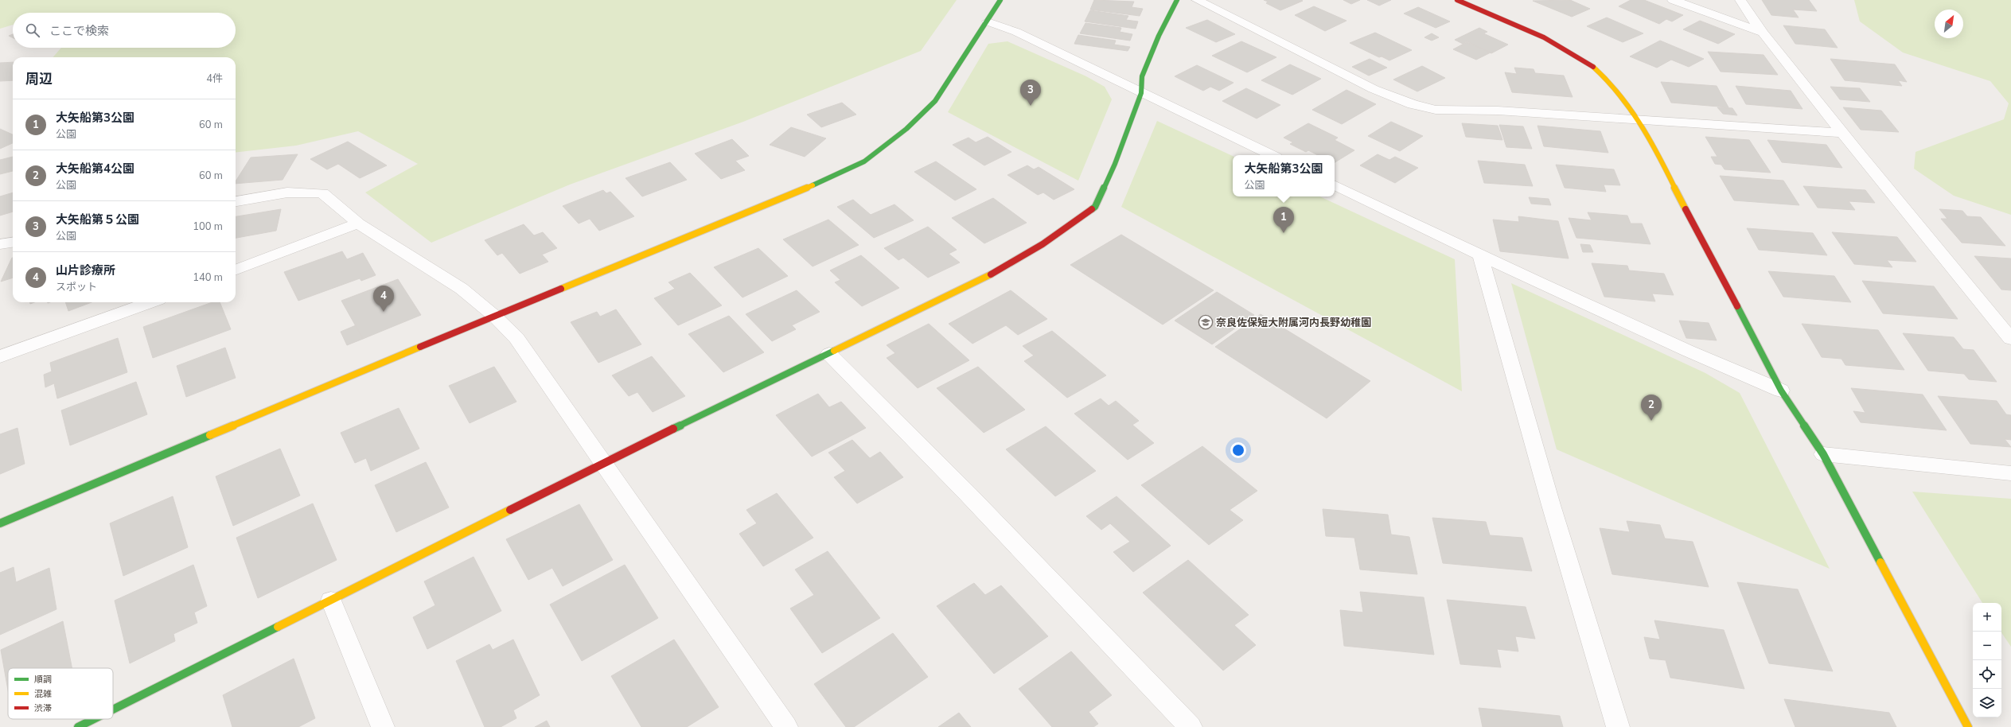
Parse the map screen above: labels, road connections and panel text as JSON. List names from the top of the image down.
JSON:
{
  "places": {
    "school or university": ["奈良佐保短大附属河内長野幼稚園"]
  },
  "legend": ["順調", "混雑", "渋滞"],
  "north": "top right",
  "page": {
    "search": "ここで検索",
    "heading": ["周辺", "4件"],
    "pins": [
      "3",
      "1",
      "4",
      "2"
    ],
    "list": [
      {
        "mark": "1",
        "name": "大矢船第3公園",
        "note": "公園",
        "value": "60 m"
      },
      {
        "mark": "2",
        "name": "大矢船第4公園",
        "note": "公園",
        "value": "60 m"
      },
      {
        "mark": "3",
        "name": "大矢船第５公園",
        "note": "公園",
        "value": "100 m"
      },
      {
        "mark": "4",
        "name": "山片診療所",
        "note": "スポット",
        "value": "140 m"
      }
    ],
    "popup": ["大矢船第3公園", "公園"],
    "map_buttons": ["+", "−"]
  }
}
